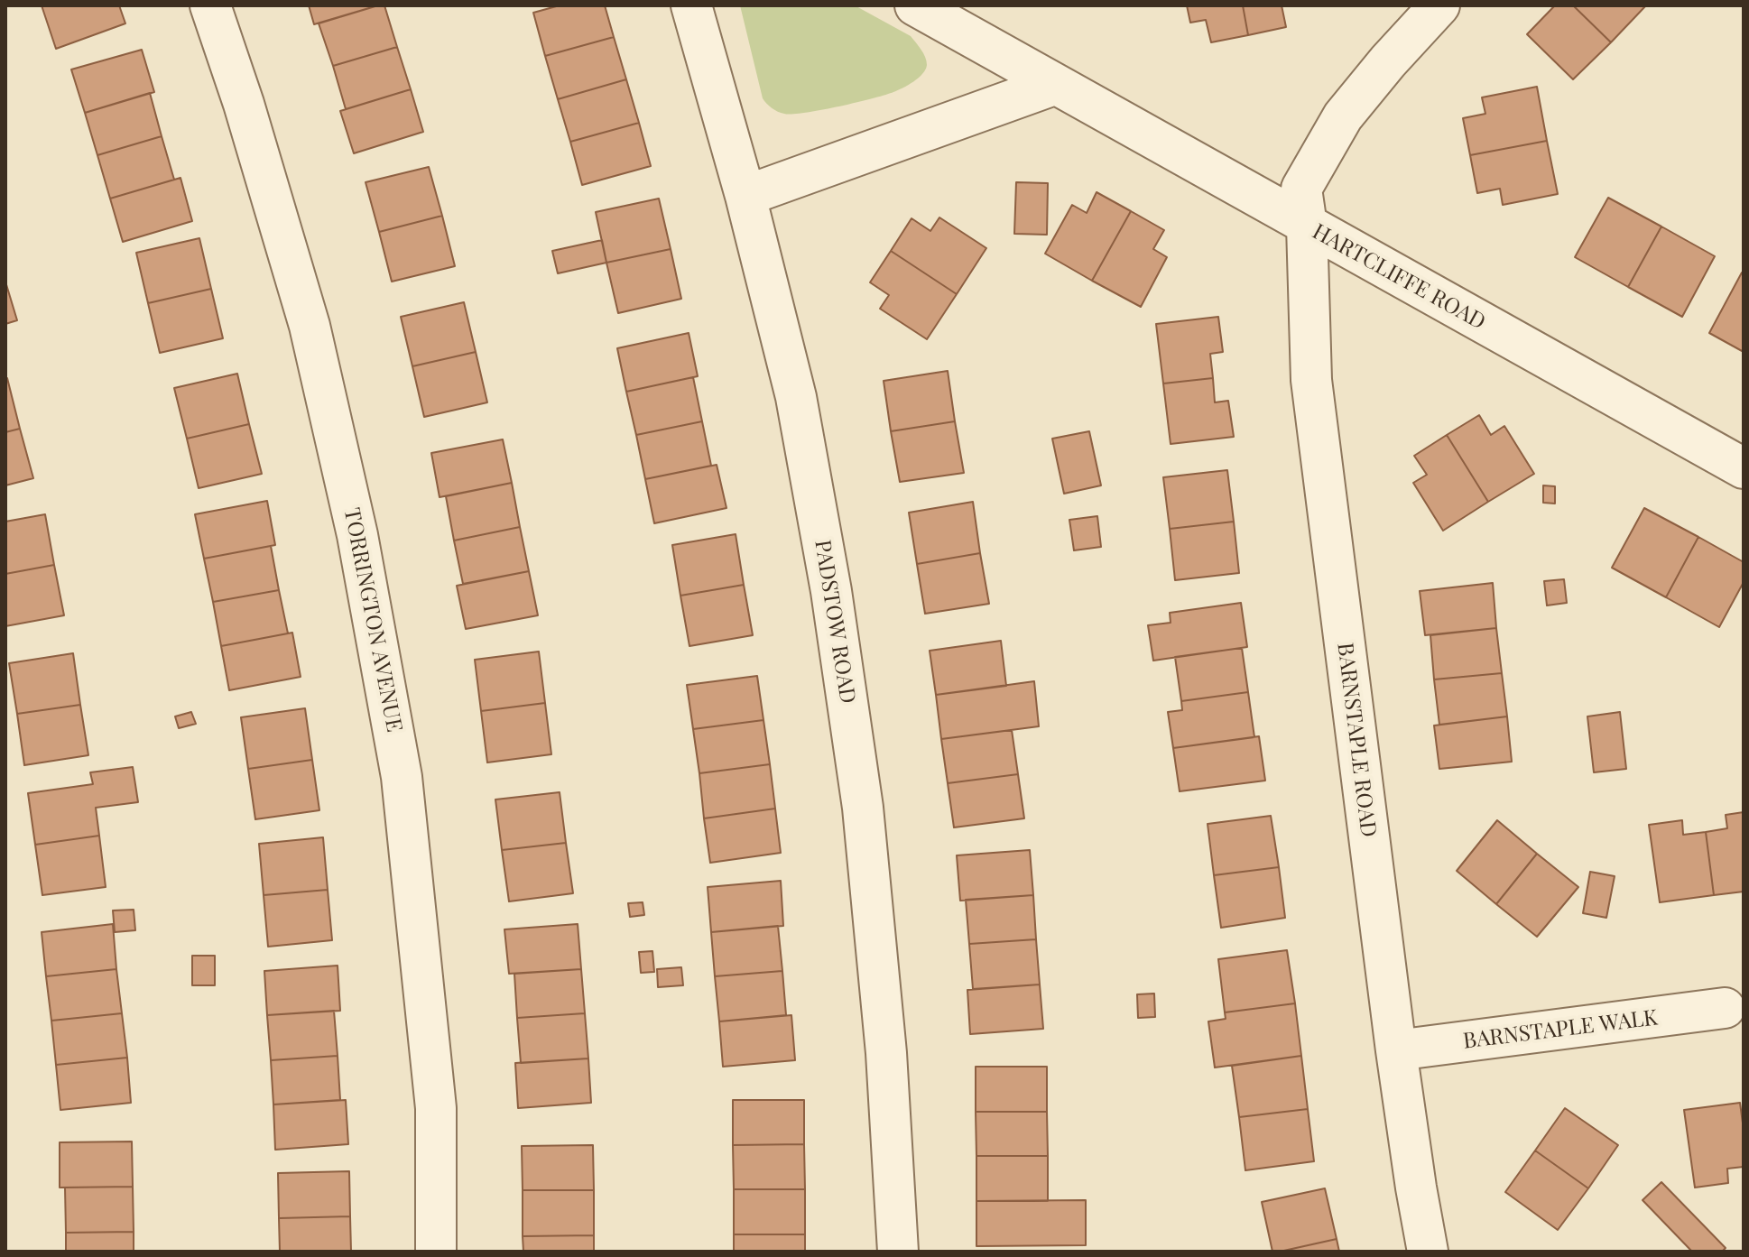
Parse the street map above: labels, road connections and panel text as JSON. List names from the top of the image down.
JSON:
{
  "streets": {
    "street": [
      "HARTCLIFFE ROAD",
      "TORRINGTON AVENUE",
      "PADSTOW ROAD",
      "BARNSTAPLE ROAD",
      "BARNSTAPLE WALK"
    ]
  },
  "crossings": [
    ["HARTCLIFFE ROAD", "BARNSTAPLE ROAD"],
    ["BARNSTAPLE ROAD", "BARNSTAPLE WALK"]
  ]
}
